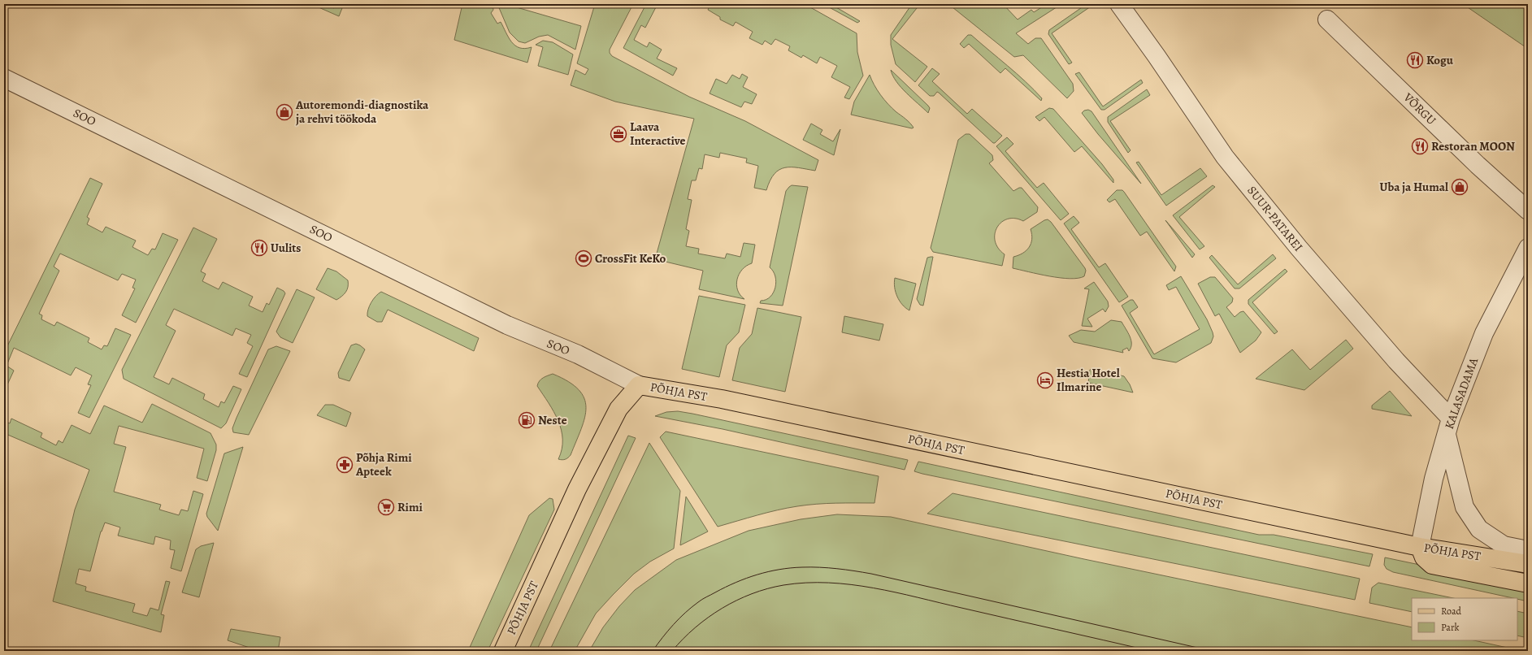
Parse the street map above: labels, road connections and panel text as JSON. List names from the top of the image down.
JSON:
{
  "streets": {
    "main road": ["PÕHJA PST"],
    "street": [
      "VÕRGU",
      "SOO",
      "SUUR-PATAREI",
      "KALASADAMA"
    ]
  },
  "crossings": [
    ["SOO", "PÕHJA PST"],
    ["SUUR-PATAREI", "KALASADAMA"],
    ["PÕHJA PST", "KALASADAMA"]
  ],
  "places": {
    "restaurant": ["Kogu", "Restoran MOON", "Uulits"],
    "shop": ["Autoremondi-diagnostika ja rehvi töökoda", "Uba ja Humal"],
    "office": ["Laava Interactive"],
    "sports": ["CrossFit KeKo"],
    "hotel": ["Hestia Hotel Ilmarine"],
    "fuel station": ["Neste"],
    "pharmacy": ["Põhja Rimi Apteek"],
    "supermarket": ["Rimi"]
  },
  "legend": ["Road", "Park"]
}
